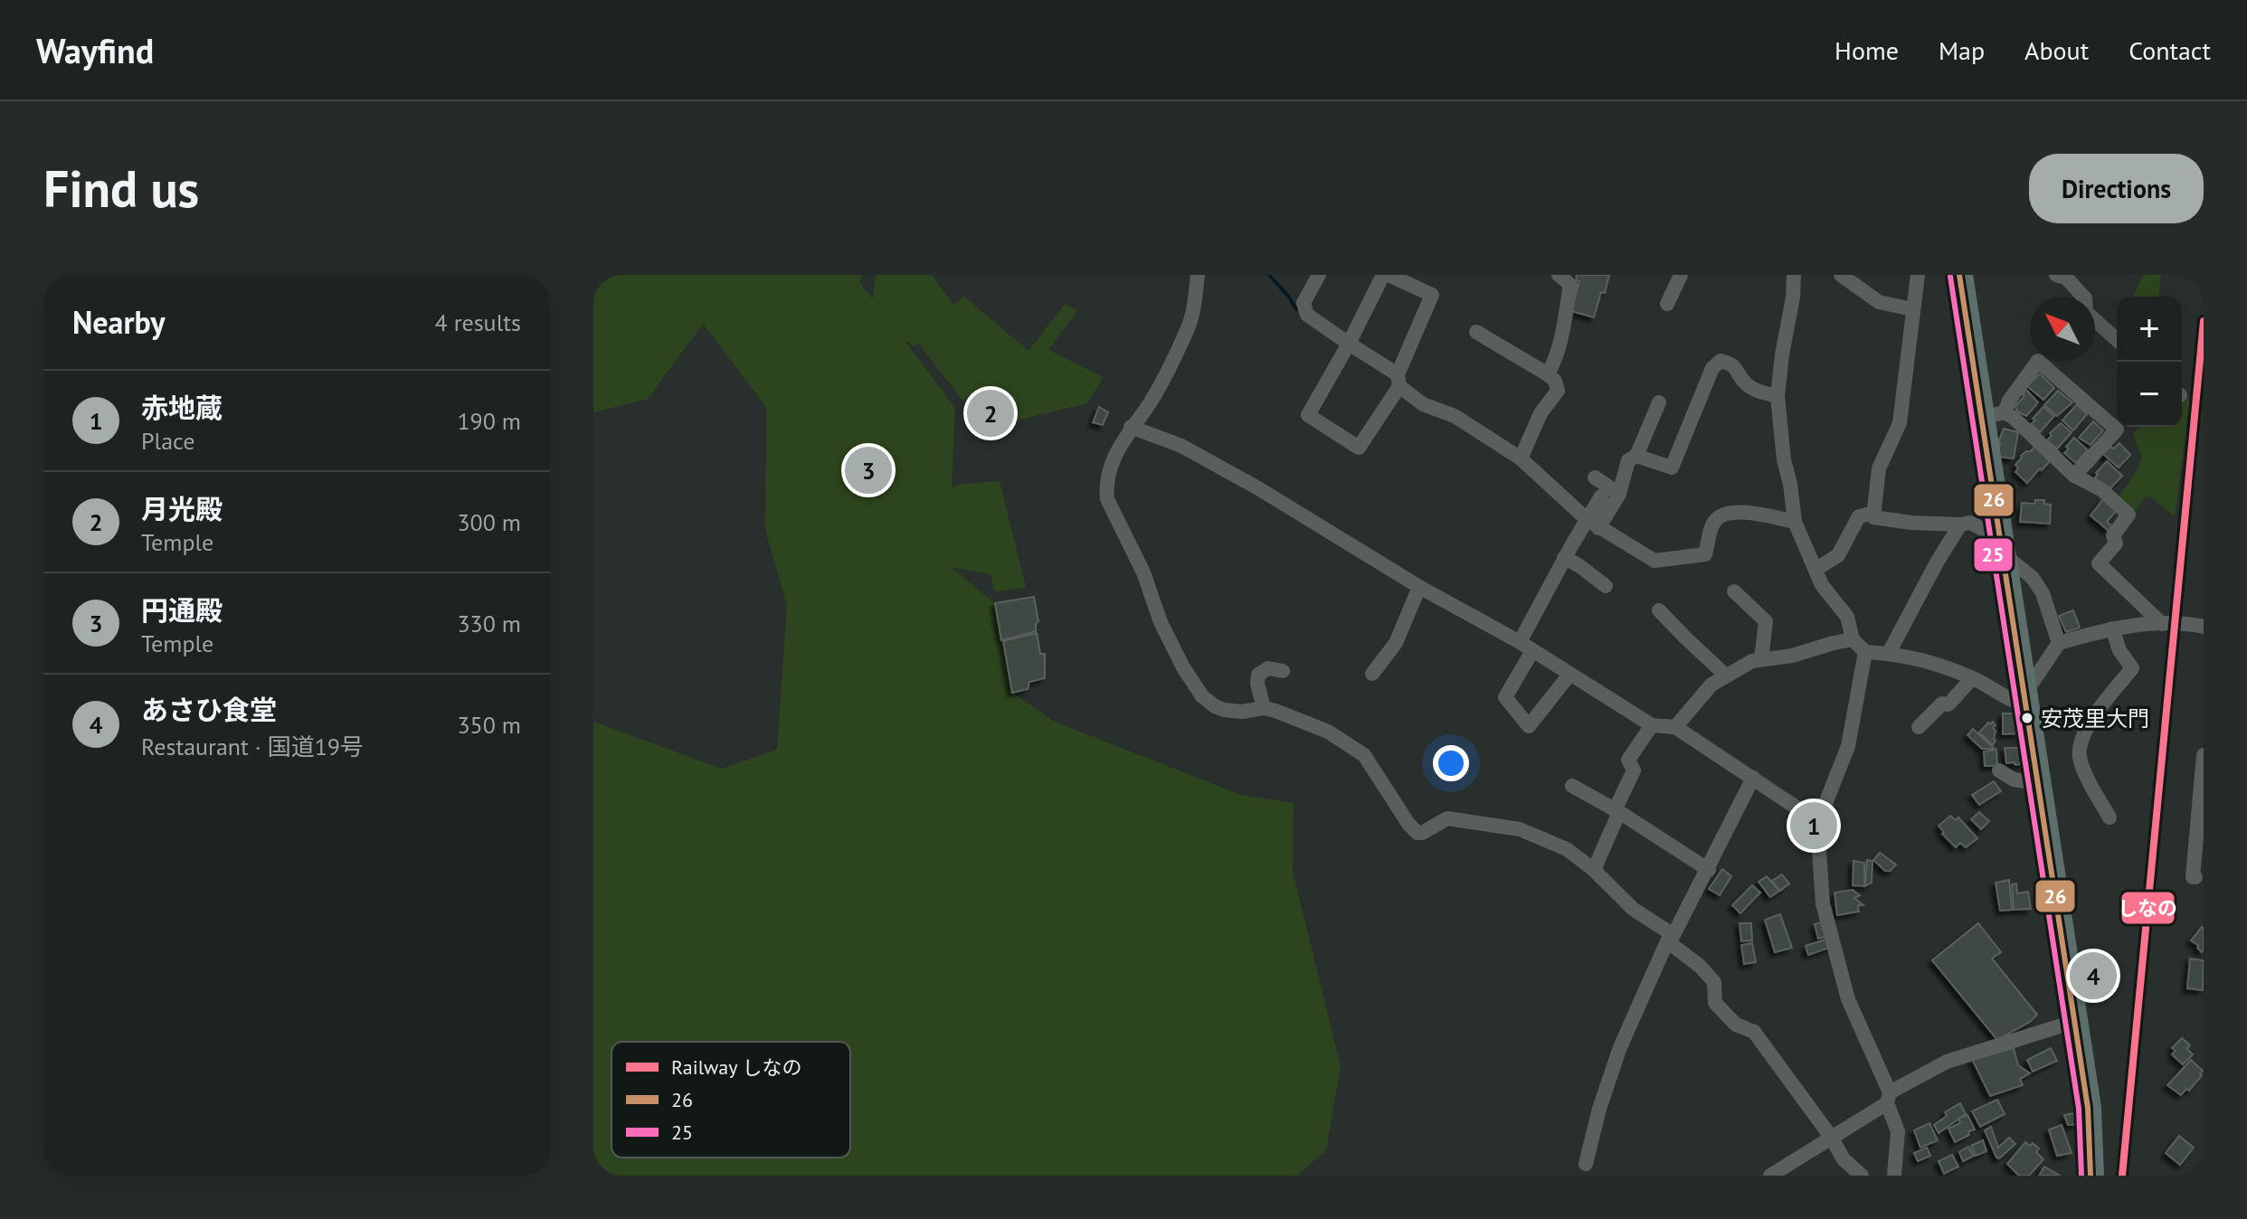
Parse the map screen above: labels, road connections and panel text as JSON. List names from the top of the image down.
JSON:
{
  "places": ["安茂里大門"],
  "lines": ["transit line 26", "transit line 25", "rail line しなの"],
  "legend": ["Railway しなの", "26", "25"],
  "north": "top left",
  "page": {
    "header": "Wayfind",
    "nav": [
      "Home",
      "Map",
      "About",
      "Contact"
    ],
    "buttons": "Directions",
    "title": "Find us",
    "heading": ["Nearby", "4 results"],
    "map_buttons": ["+", "−"],
    "list": [
      {
        "mark": "1",
        "name": "赤地蔵",
        "note": "Place",
        "value": "190 m"
      },
      {
        "mark": "2",
        "name": "月光殿",
        "note": "Temple",
        "value": "300 m"
      },
      {
        "mark": "3",
        "name": "円通殿",
        "note": "Temple",
        "value": "330 m"
      },
      {
        "mark": "4",
        "name": "あさひ食堂",
        "note": "Restaurant · 国道19号",
        "value": "350 m"
      }
    ],
    "pins": [
      "2",
      "3",
      "1",
      "4"
    ]
  }
}
